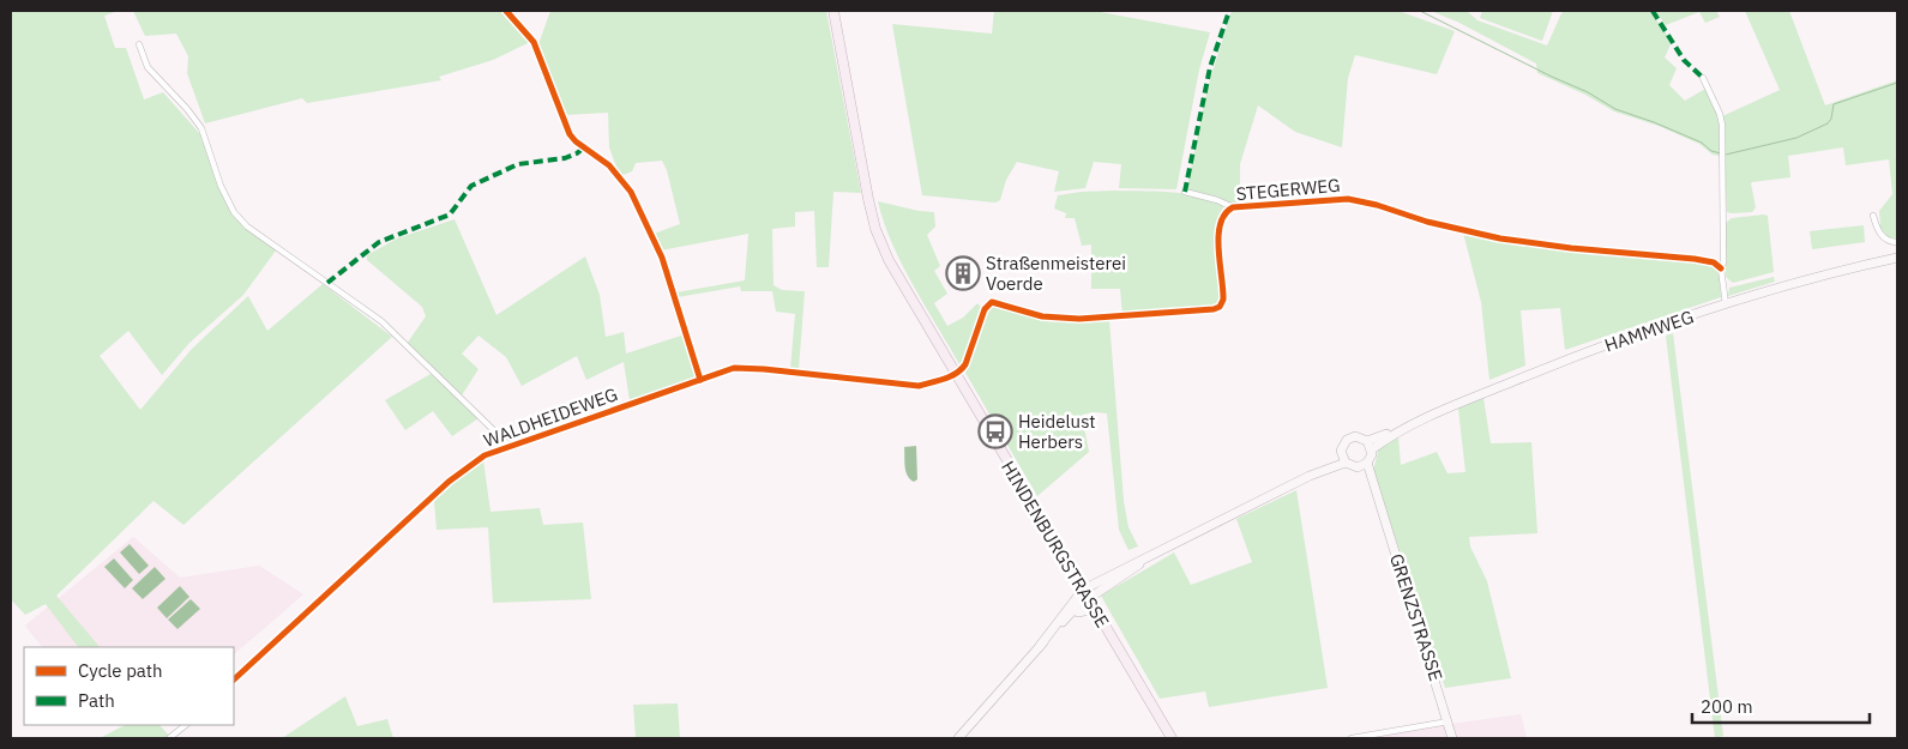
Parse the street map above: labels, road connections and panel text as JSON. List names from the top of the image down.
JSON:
{
  "streets": {
    "main road": ["HAMMWEG", "HINDENBURGSTRASSE", "GRENZSTRASSE"],
    "street": ["STEGERWEG", "WALDHEIDEWEG"]
  },
  "crossings": [
    ["STEGERWEG", "WALDHEIDEWEG"],
    ["STEGERWEG", "HINDENBURGSTRASSE"],
    ["HAMMWEG", "HINDENBURGSTRASSE"],
    ["HAMMWEG", "GRENZSTRASSE"],
    ["WALDHEIDEWEG", "HINDENBURGSTRASSE"]
  ],
  "places": {
    "building": ["Straßenmeisterei Voerde"],
    "bus stop": ["Heidelust Herbers"]
  },
  "legend": ["Cycle path", "Path"],
  "scale_bar": "200 m"
}
